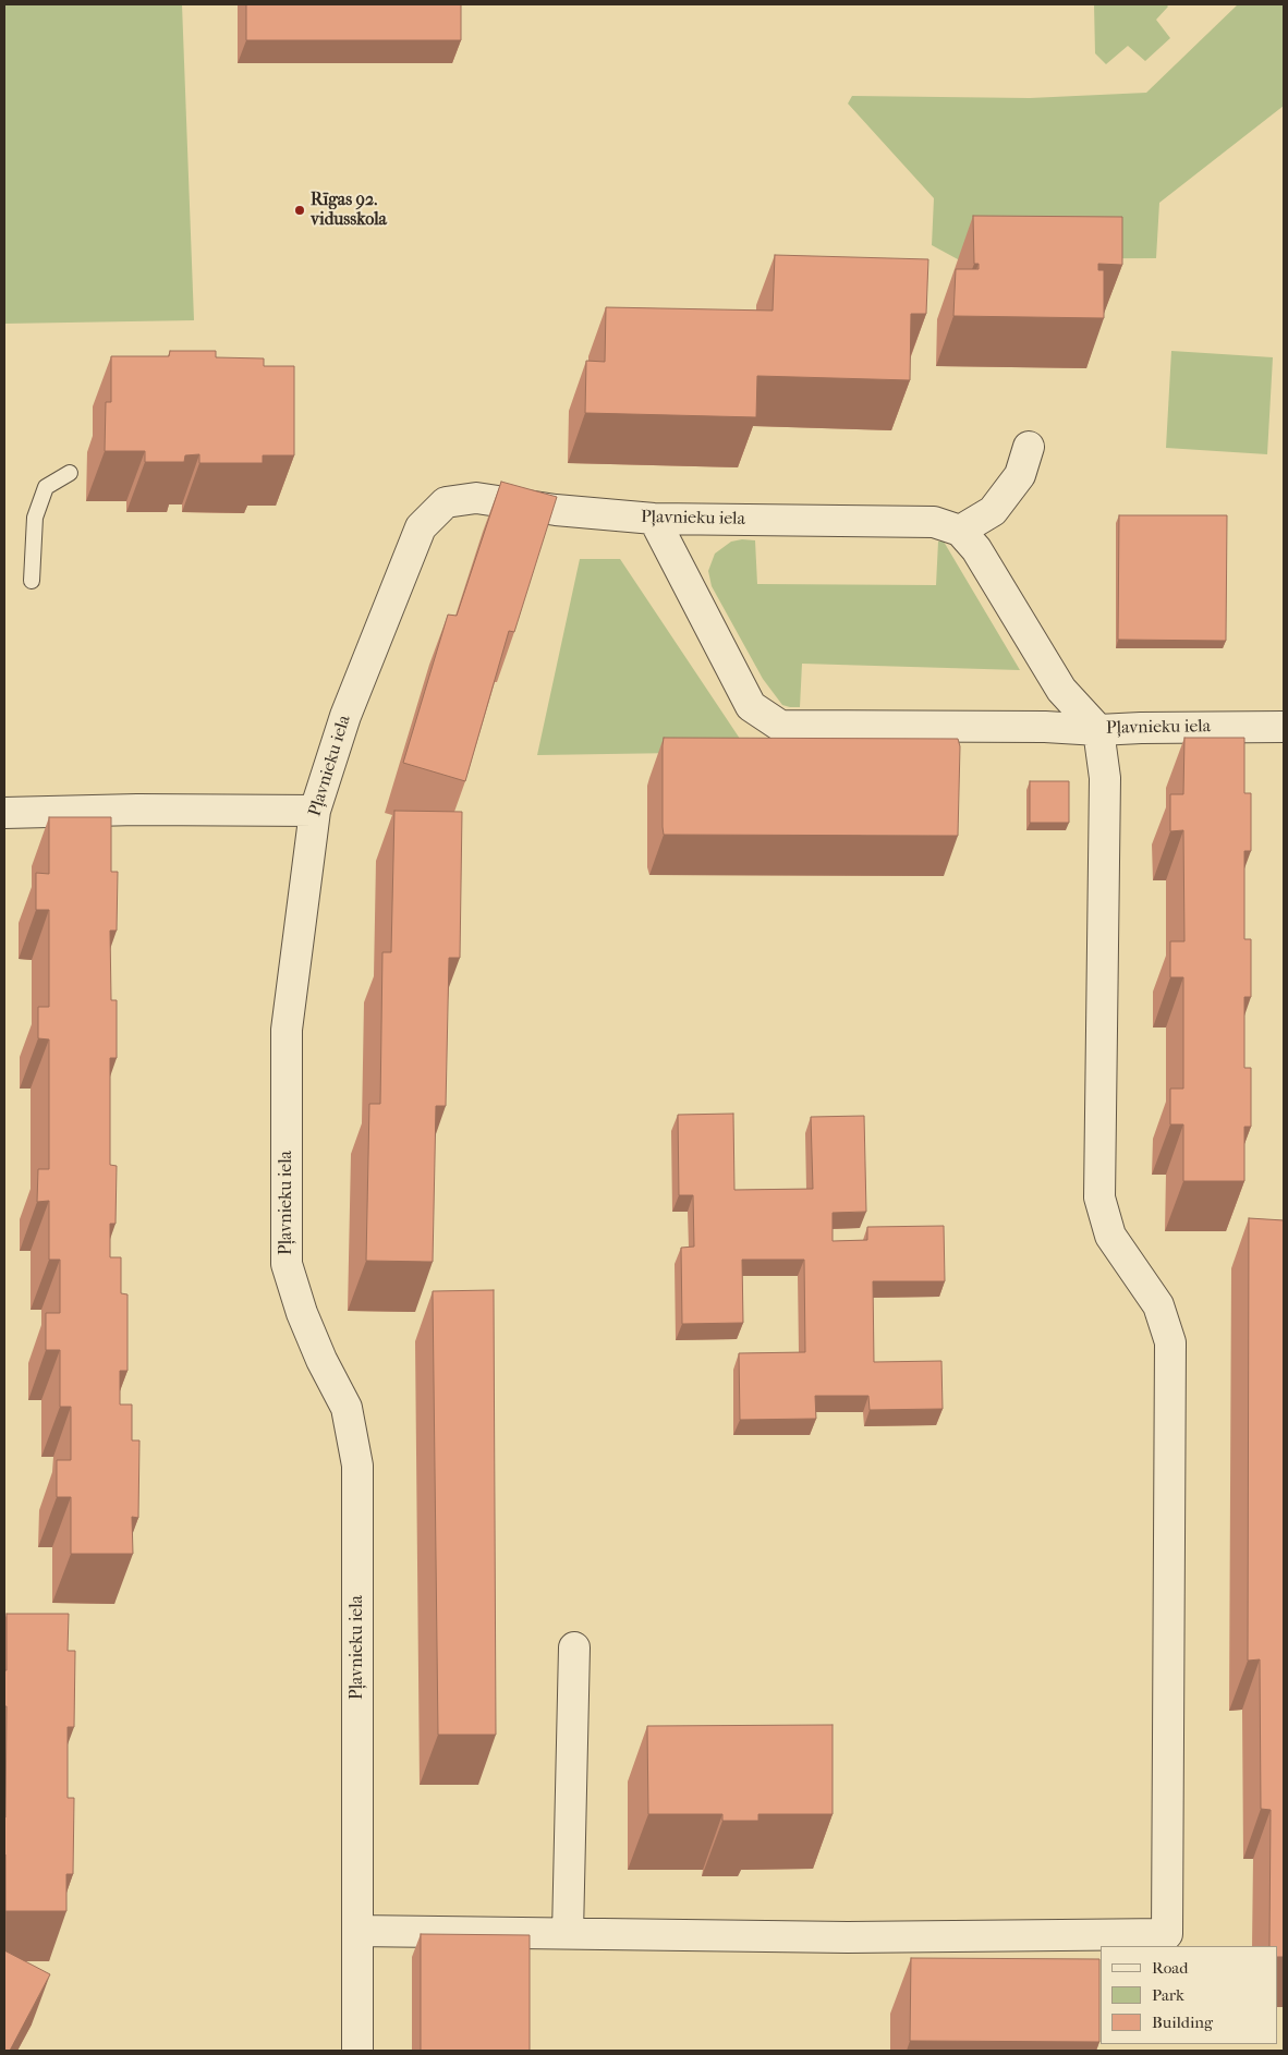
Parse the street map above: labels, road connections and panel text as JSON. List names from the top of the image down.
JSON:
{
  "streets": {
    "street": ["Pļavnieku iela"]
  },
  "places": ["Rīgas 92. vidusskola"],
  "legend": ["Road", "Park", "Building"]
}
